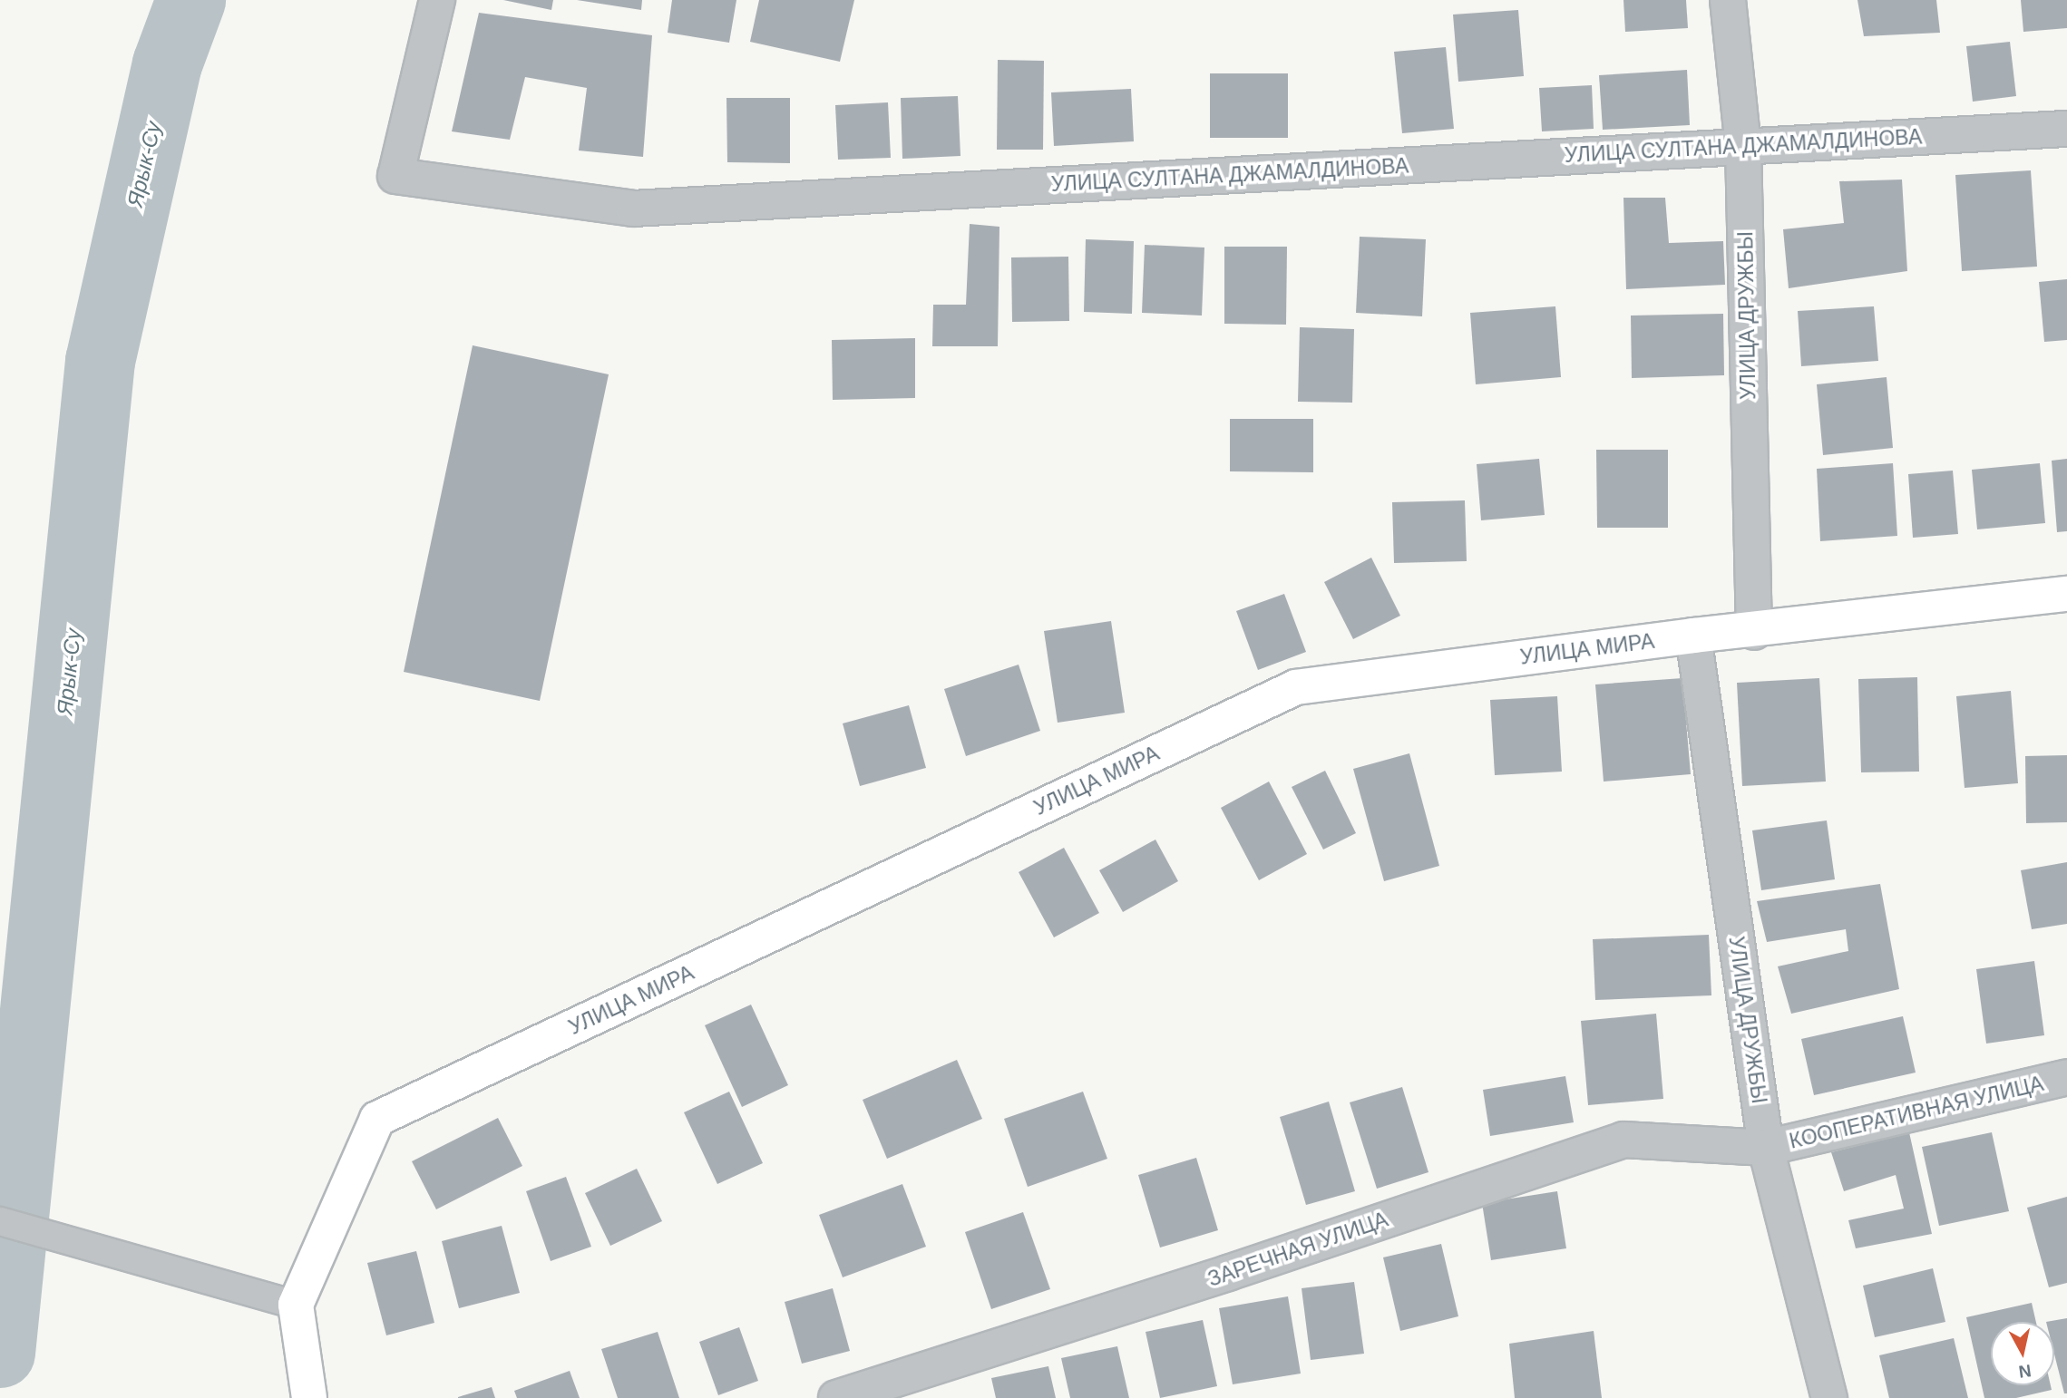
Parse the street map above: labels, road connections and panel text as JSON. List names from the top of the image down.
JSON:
{
  "streets": {
    "main road": ["УЛИЦА МИРА"],
    "street": [
      "УЛИЦА СУЛТАНА ДЖАМАЛДИНОВА",
      "УЛИЦА ДРУЖБЫ",
      "КООПЕРАТИВНАЯ УЛИЦА",
      "ЗАРЕЧНАЯ УЛИЦА"
    ]
  },
  "crossings": [
    ["УЛИЦА СУЛТАНА ДЖАМАЛДИНОВА", "УЛИЦА ДРУЖБЫ"],
    ["УЛИЦА ДРУЖБЫ", "УЛИЦА МИРА"],
    ["УЛИЦА ДРУЖБЫ", "КООПЕРАТИВНАЯ УЛИЦА"],
    ["УЛИЦА ДРУЖБЫ", "ЗАРЕЧНАЯ УЛИЦА"],
    ["КООПЕРАТИВНАЯ УЛИЦА", "ЗАРЕЧНАЯ УЛИЦА"]
  ],
  "water": ["Ярык-Су"],
  "north": "bottom"
}
